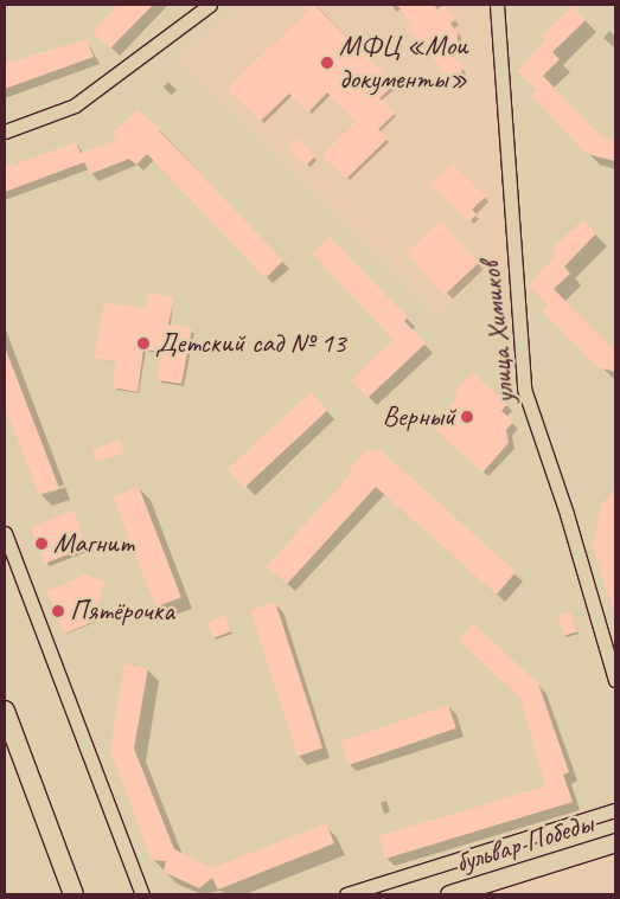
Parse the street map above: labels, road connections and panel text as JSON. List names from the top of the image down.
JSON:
{
  "streets": {
    "street": ["улица Химиков", "бульвар Победы"]
  },
  "places": [
    "МФЦ «Мои документы»",
    "Детский сад № 13",
    "Верный",
    "Магнит",
    "Пятёрочка"
  ]
}
